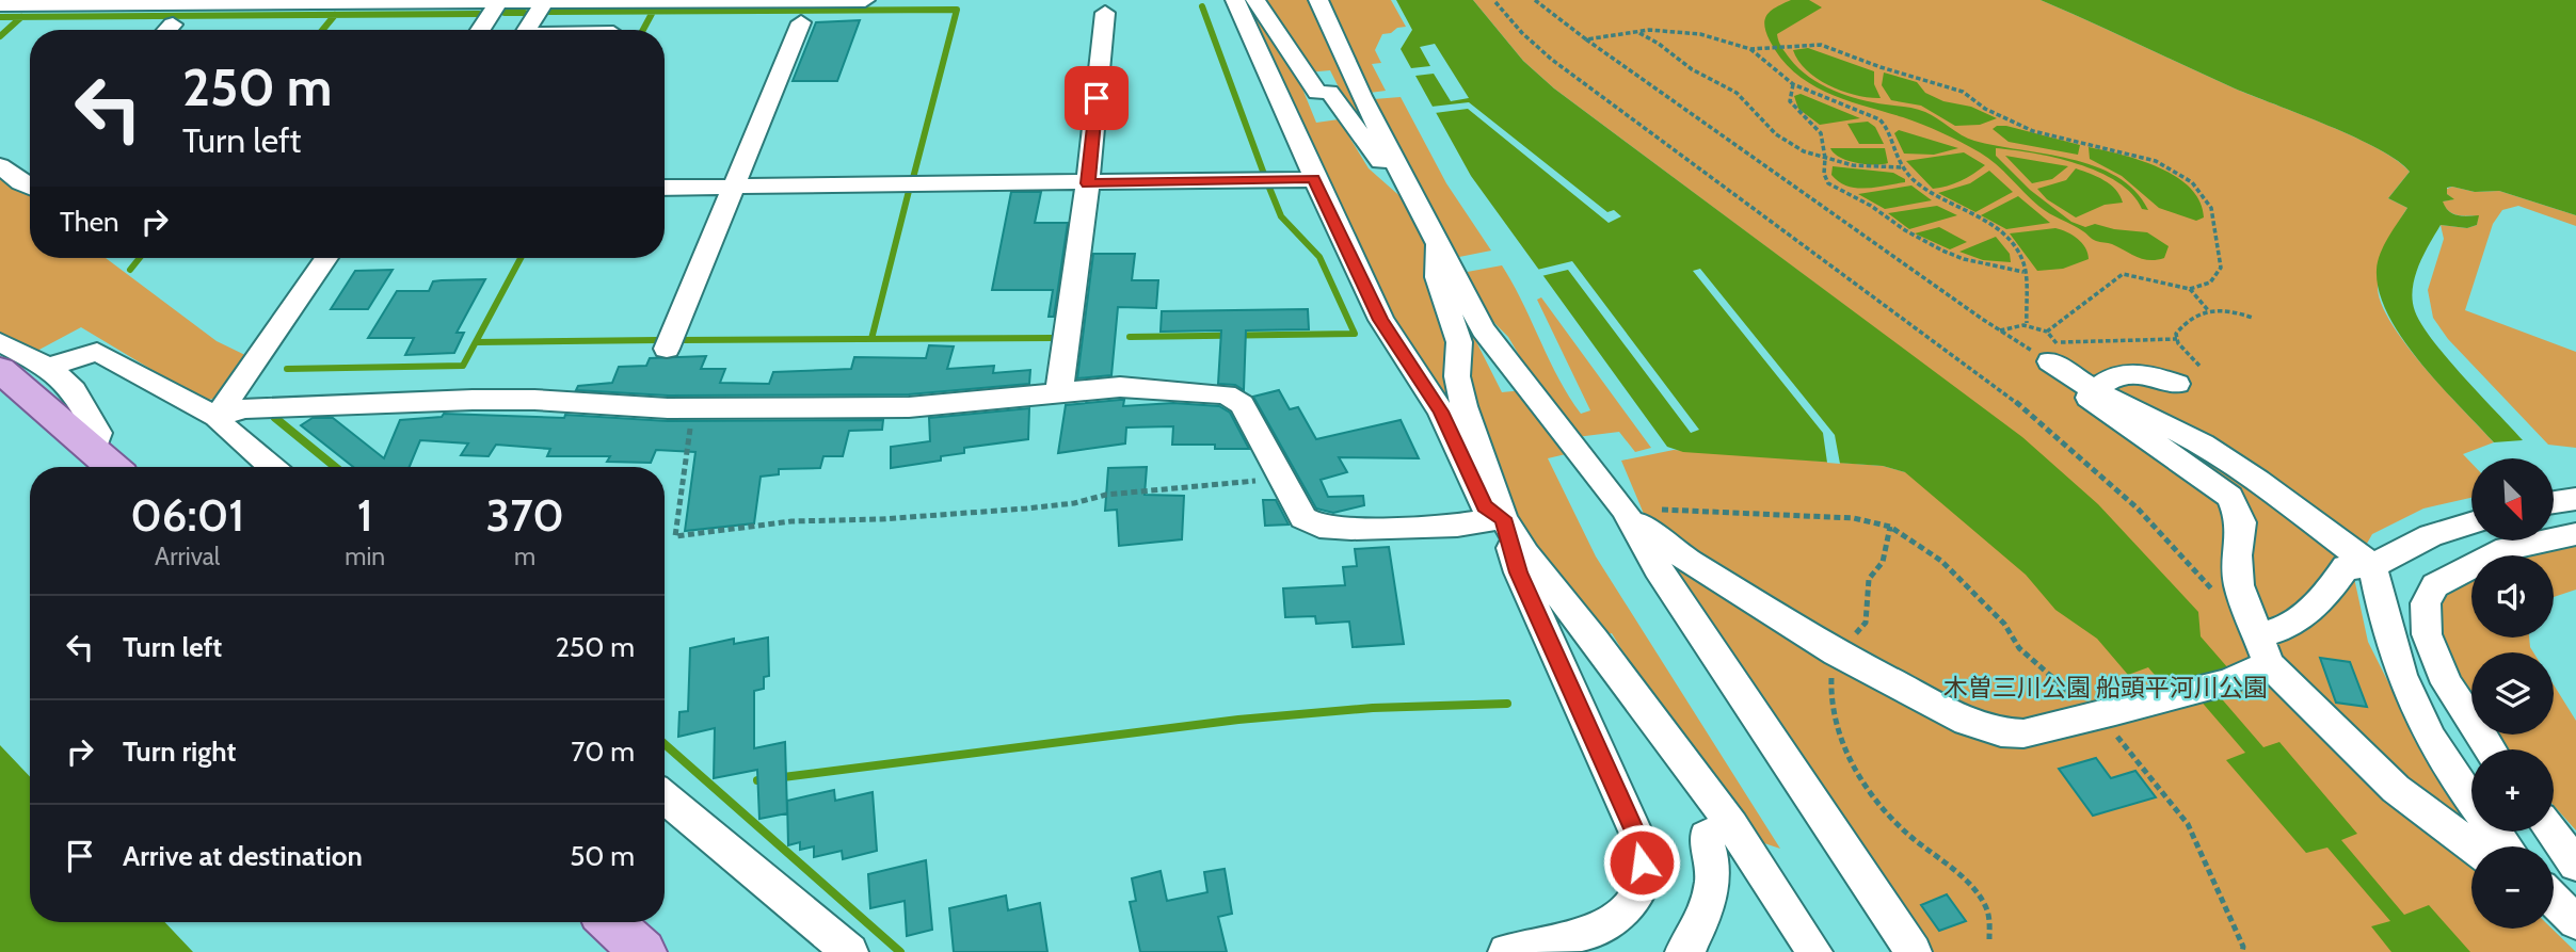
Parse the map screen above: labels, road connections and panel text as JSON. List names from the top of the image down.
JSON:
{
  "parks": ["木曽三川公園 船頭平河川公園"],
  "north": "bottom right",
  "page": {
    "turn": ["250 m", "Turn left"],
    "then": "Then",
    "map_buttons": ["+", "−"],
    "eta": [
      "06:01",
      "Arrival",
      "1",
      "min",
      "370",
      "m"
    ],
    "list": [
      {
        "name": "Turn left",
        "value": "250 m"
      },
      {
        "name": "Turn right",
        "value": "70 m"
      },
      {
        "name": "Arrive at destination",
        "value": "50 m"
      }
    ]
  }
}
